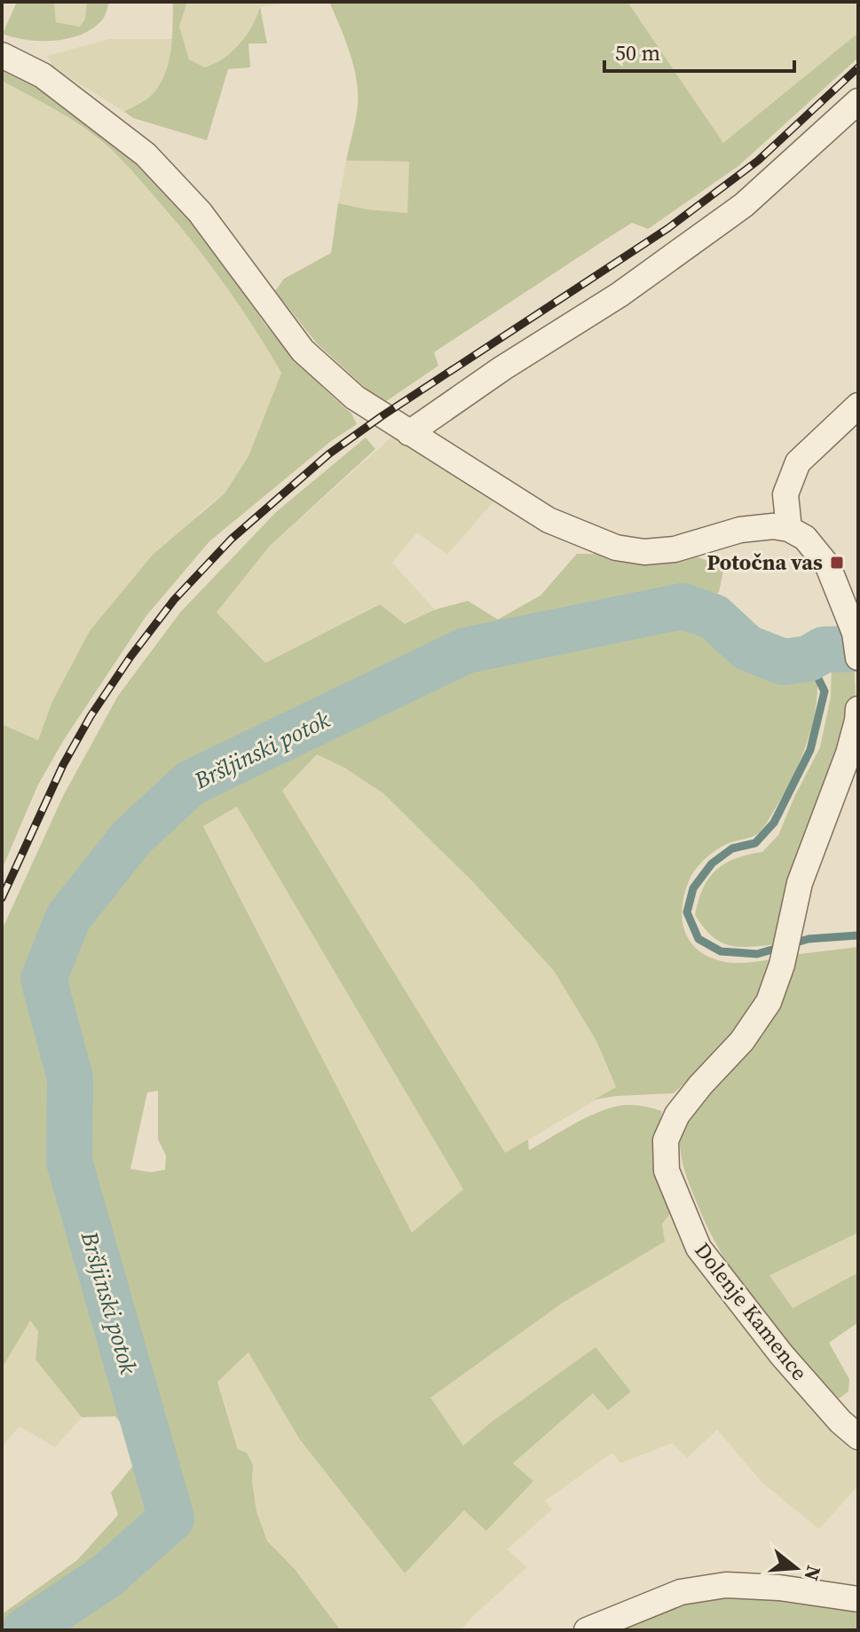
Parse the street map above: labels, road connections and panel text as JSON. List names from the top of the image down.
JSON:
{
  "streets": {
    "street": ["Dolenje Kamence"]
  },
  "water": ["Bršljinski potok"],
  "places": {
    "transit": ["Potočna vas"]
  },
  "scale_bar": "50 m",
  "north": "right"
}
